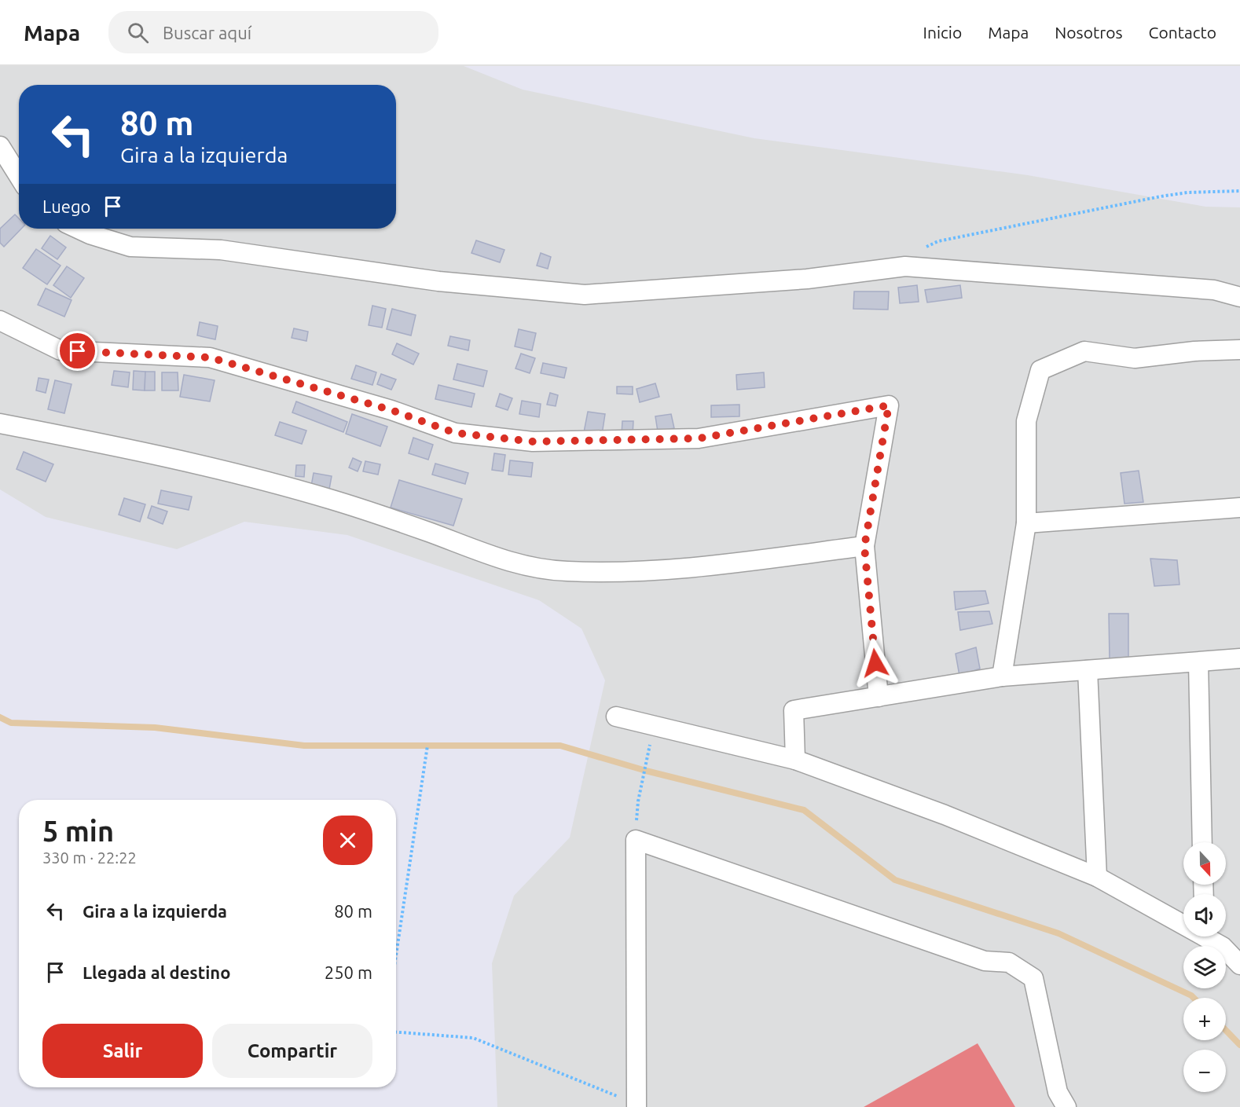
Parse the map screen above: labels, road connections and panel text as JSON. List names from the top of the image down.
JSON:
{
  "north": "bottom",
  "page": {
    "header": "Mapa",
    "search": "Buscar aquí",
    "nav": [
      "Inicio",
      "Mapa",
      "Nosotros",
      "Contacto"
    ],
    "turn": ["80 m", "Gira a la izquierda"],
    "then": "Luego",
    "heading": ["5 min", "330 m · 22:22"],
    "map_buttons": ["+", "−"],
    "list": [
      {
        "name": "Gira a la izquierda",
        "value": "80 m"
      },
      {
        "name": "Llegada al destino",
        "value": "250 m"
      }
    ],
    "buttons": ["Salir", "Compartir"]
  }
}
